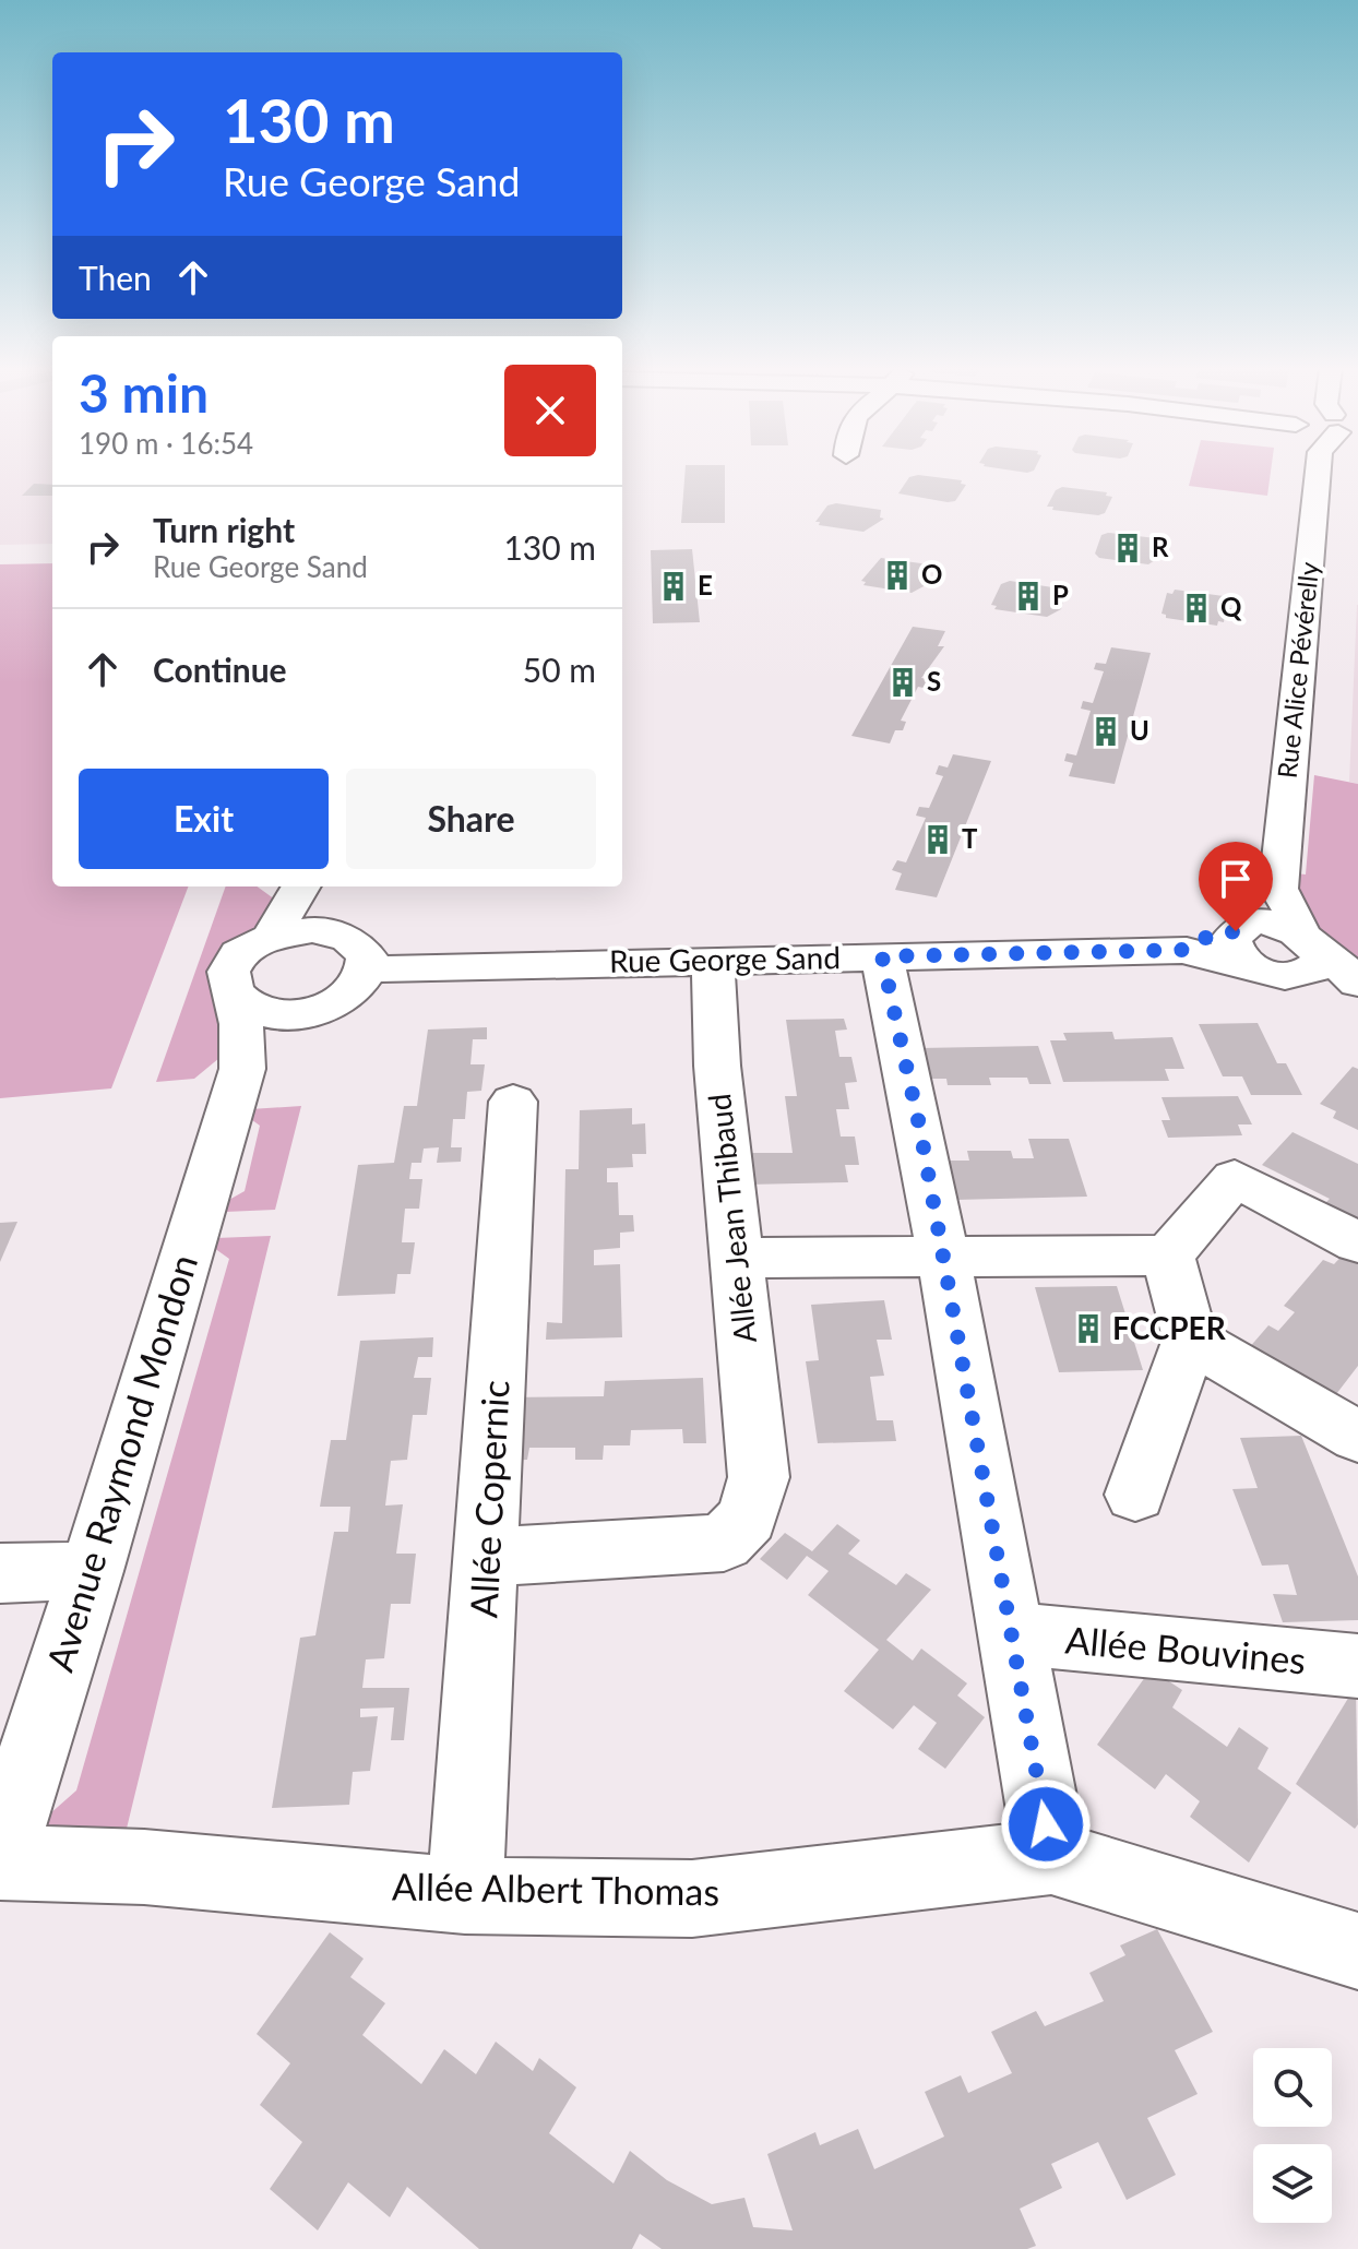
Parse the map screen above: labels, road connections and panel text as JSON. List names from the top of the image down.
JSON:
{
  "streets": {
    "street": [
      "Rue Alice Pévérelly",
      "Rue George Sand",
      "Allée Jean Thibaud",
      "Avenue Raymond Mondon",
      "Allée Copernic",
      "Allée Bouvines",
      "Allée Albert Thomas"
    ]
  },
  "crossings": [
    ["Rue George Sand", "Allée Jean Thibaud"],
    ["Rue George Sand", "Avenue Raymond Mondon"],
    ["Allée Jean Thibaud", "Allée Copernic"],
    ["Allée Copernic", "Allée Albert Thomas"]
  ],
  "places": {
    "building": [
      "R",
      "O",
      "E",
      "P",
      "Q",
      "S",
      "U",
      "T",
      "FCCPER"
    ]
  },
  "page": {
    "turn": ["130 m", "Rue George Sand"],
    "then": "Then",
    "heading": ["3 min", "190 m · 16:54"],
    "list": [
      {
        "name": "Turn right",
        "note": "Rue George Sand",
        "value": "130 m"
      },
      {
        "name": "Continue",
        "value": "50 m"
      }
    ],
    "buttons": ["Exit", "Share"]
  }
}
